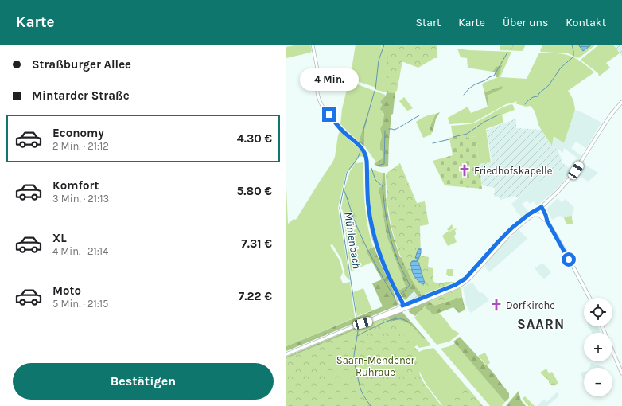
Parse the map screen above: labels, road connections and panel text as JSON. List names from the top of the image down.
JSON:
{
  "districts": ["SAARN"],
  "water": ["Mühlenbach"],
  "parks": ["Saarn-Mendener Ruhraue"],
  "places": {
    "church": ["Friedhofskapelle", "Dorfkirche"]
  },
  "page": {
    "header": "Karte",
    "nav": [
      "Start",
      "Karte",
      "Über uns",
      "Kontakt"
    ],
    "banner": ["Straßburger Allee", "Mintarder Straße"],
    "bubble": "4 Min.",
    "list": [
      {
        "name": "Economy",
        "note": "2 Min. · 21:12",
        "value": "4.30 €"
      },
      {
        "name": "Komfort",
        "note": "3 Min. · 21:13",
        "value": "5.80 €"
      },
      {
        "name": "XL",
        "note": "4 Min. · 21:14",
        "value": "7.31 €"
      },
      {
        "name": "Moto",
        "note": "5 Min. · 21:15",
        "value": "7.22 €"
      }
    ],
    "map_buttons": ["+", "−"],
    "buttons": "Bestätigen"
  }
}
